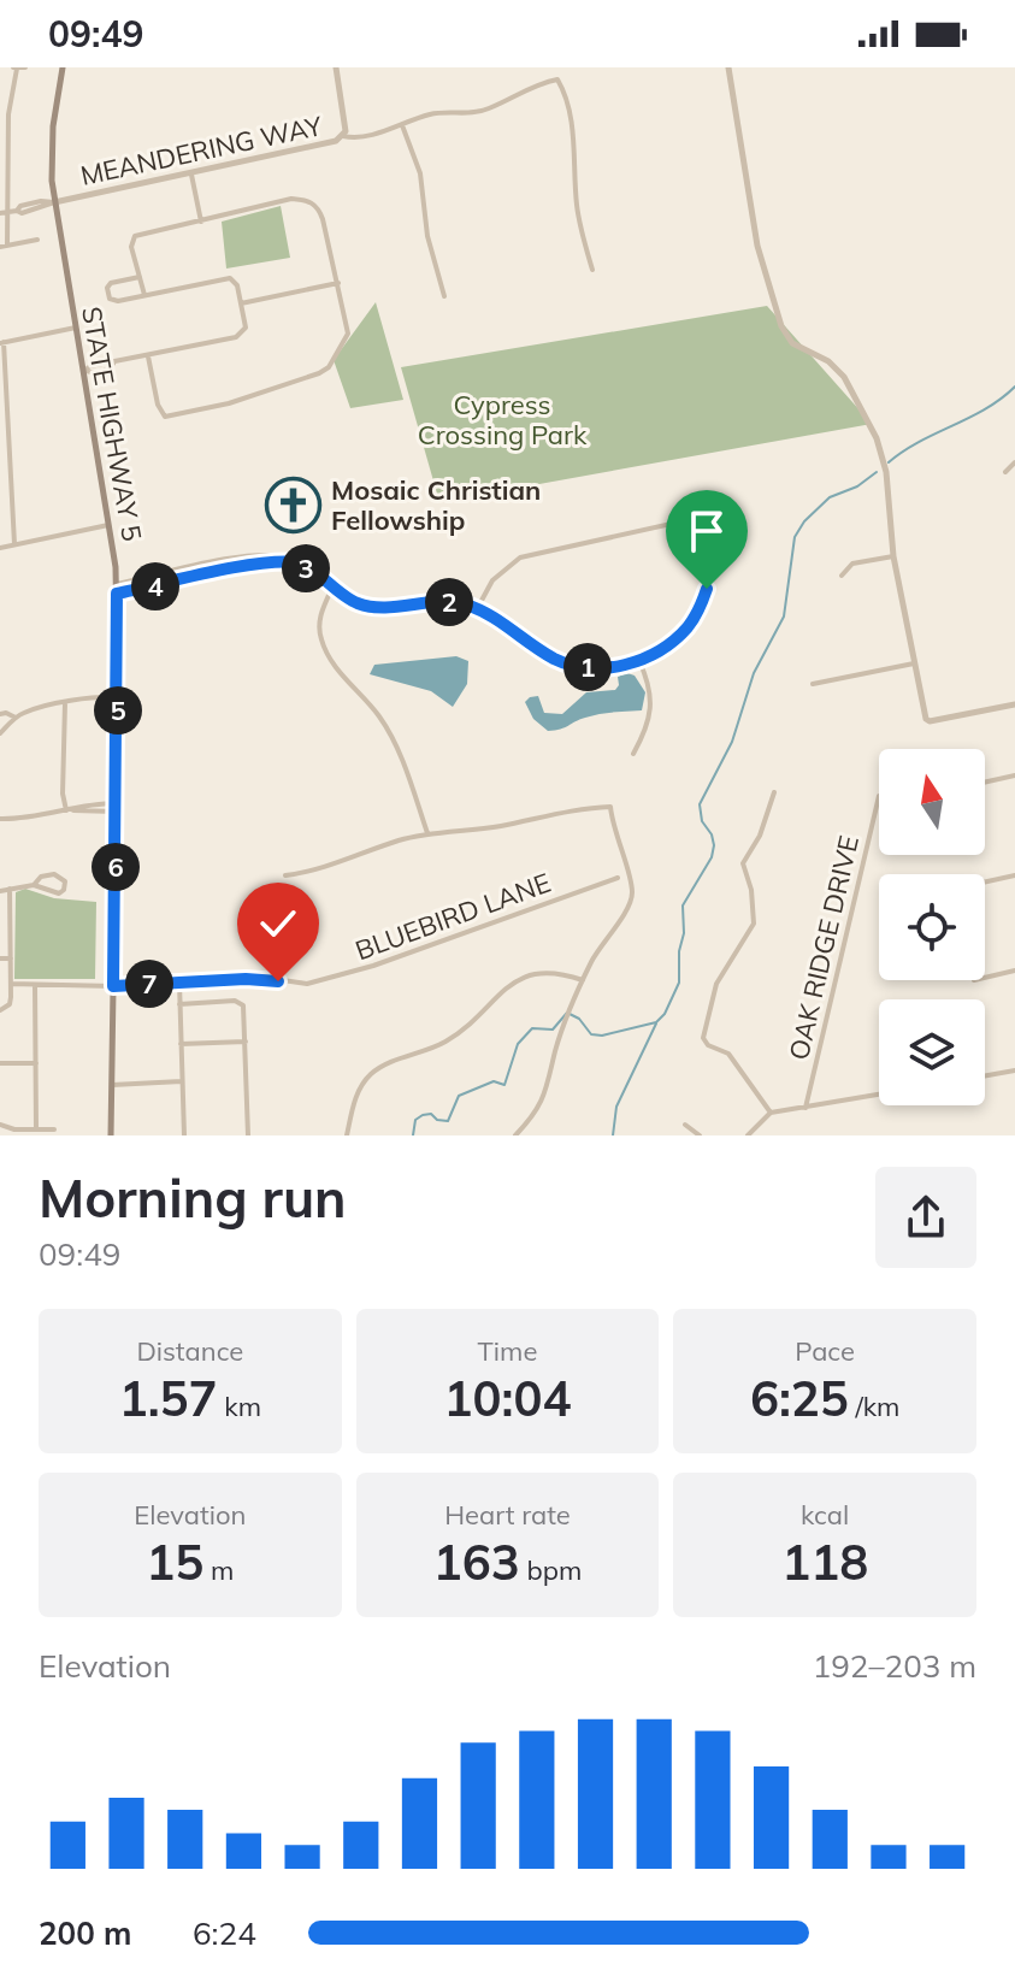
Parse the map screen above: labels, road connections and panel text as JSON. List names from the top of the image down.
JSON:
{
  "streets": {
    "main road": ["STATE HIGHWAY 5"],
    "street": ["MEANDERING WAY", "BLUEBIRD LANE", "OAK RIDGE DRIVE"]
  },
  "crossings": [
    ["MEANDERING WAY", "STATE HIGHWAY 5"],
    ["STATE HIGHWAY 5", "BLUEBIRD LANE"]
  ],
  "parks": ["Cypress Crossing Park"],
  "places": {
    "church": ["Mosaic Christian Fellowship"]
  },
  "north": "top",
  "page": {
    "status": "09:49",
    "pins": [
      "3",
      "4",
      "2",
      "1",
      "5",
      "6",
      "7"
    ],
    "heading": ["Morning run", "09:49"],
    "stats": [
      ["Distance", "1.57 km"],
      ["Time", "10:04"],
      ["Pace", "6:25 /km"],
      ["Elevation", "15 m"],
      ["Heart rate", "163 bpm"],
      ["kcal", "118"]
    ],
    "chart": ["Elevation", "192–203 m"],
    "list": [
      {
        "name": "200 m",
        "note": "6:24"
      }
    ]
  }
}
